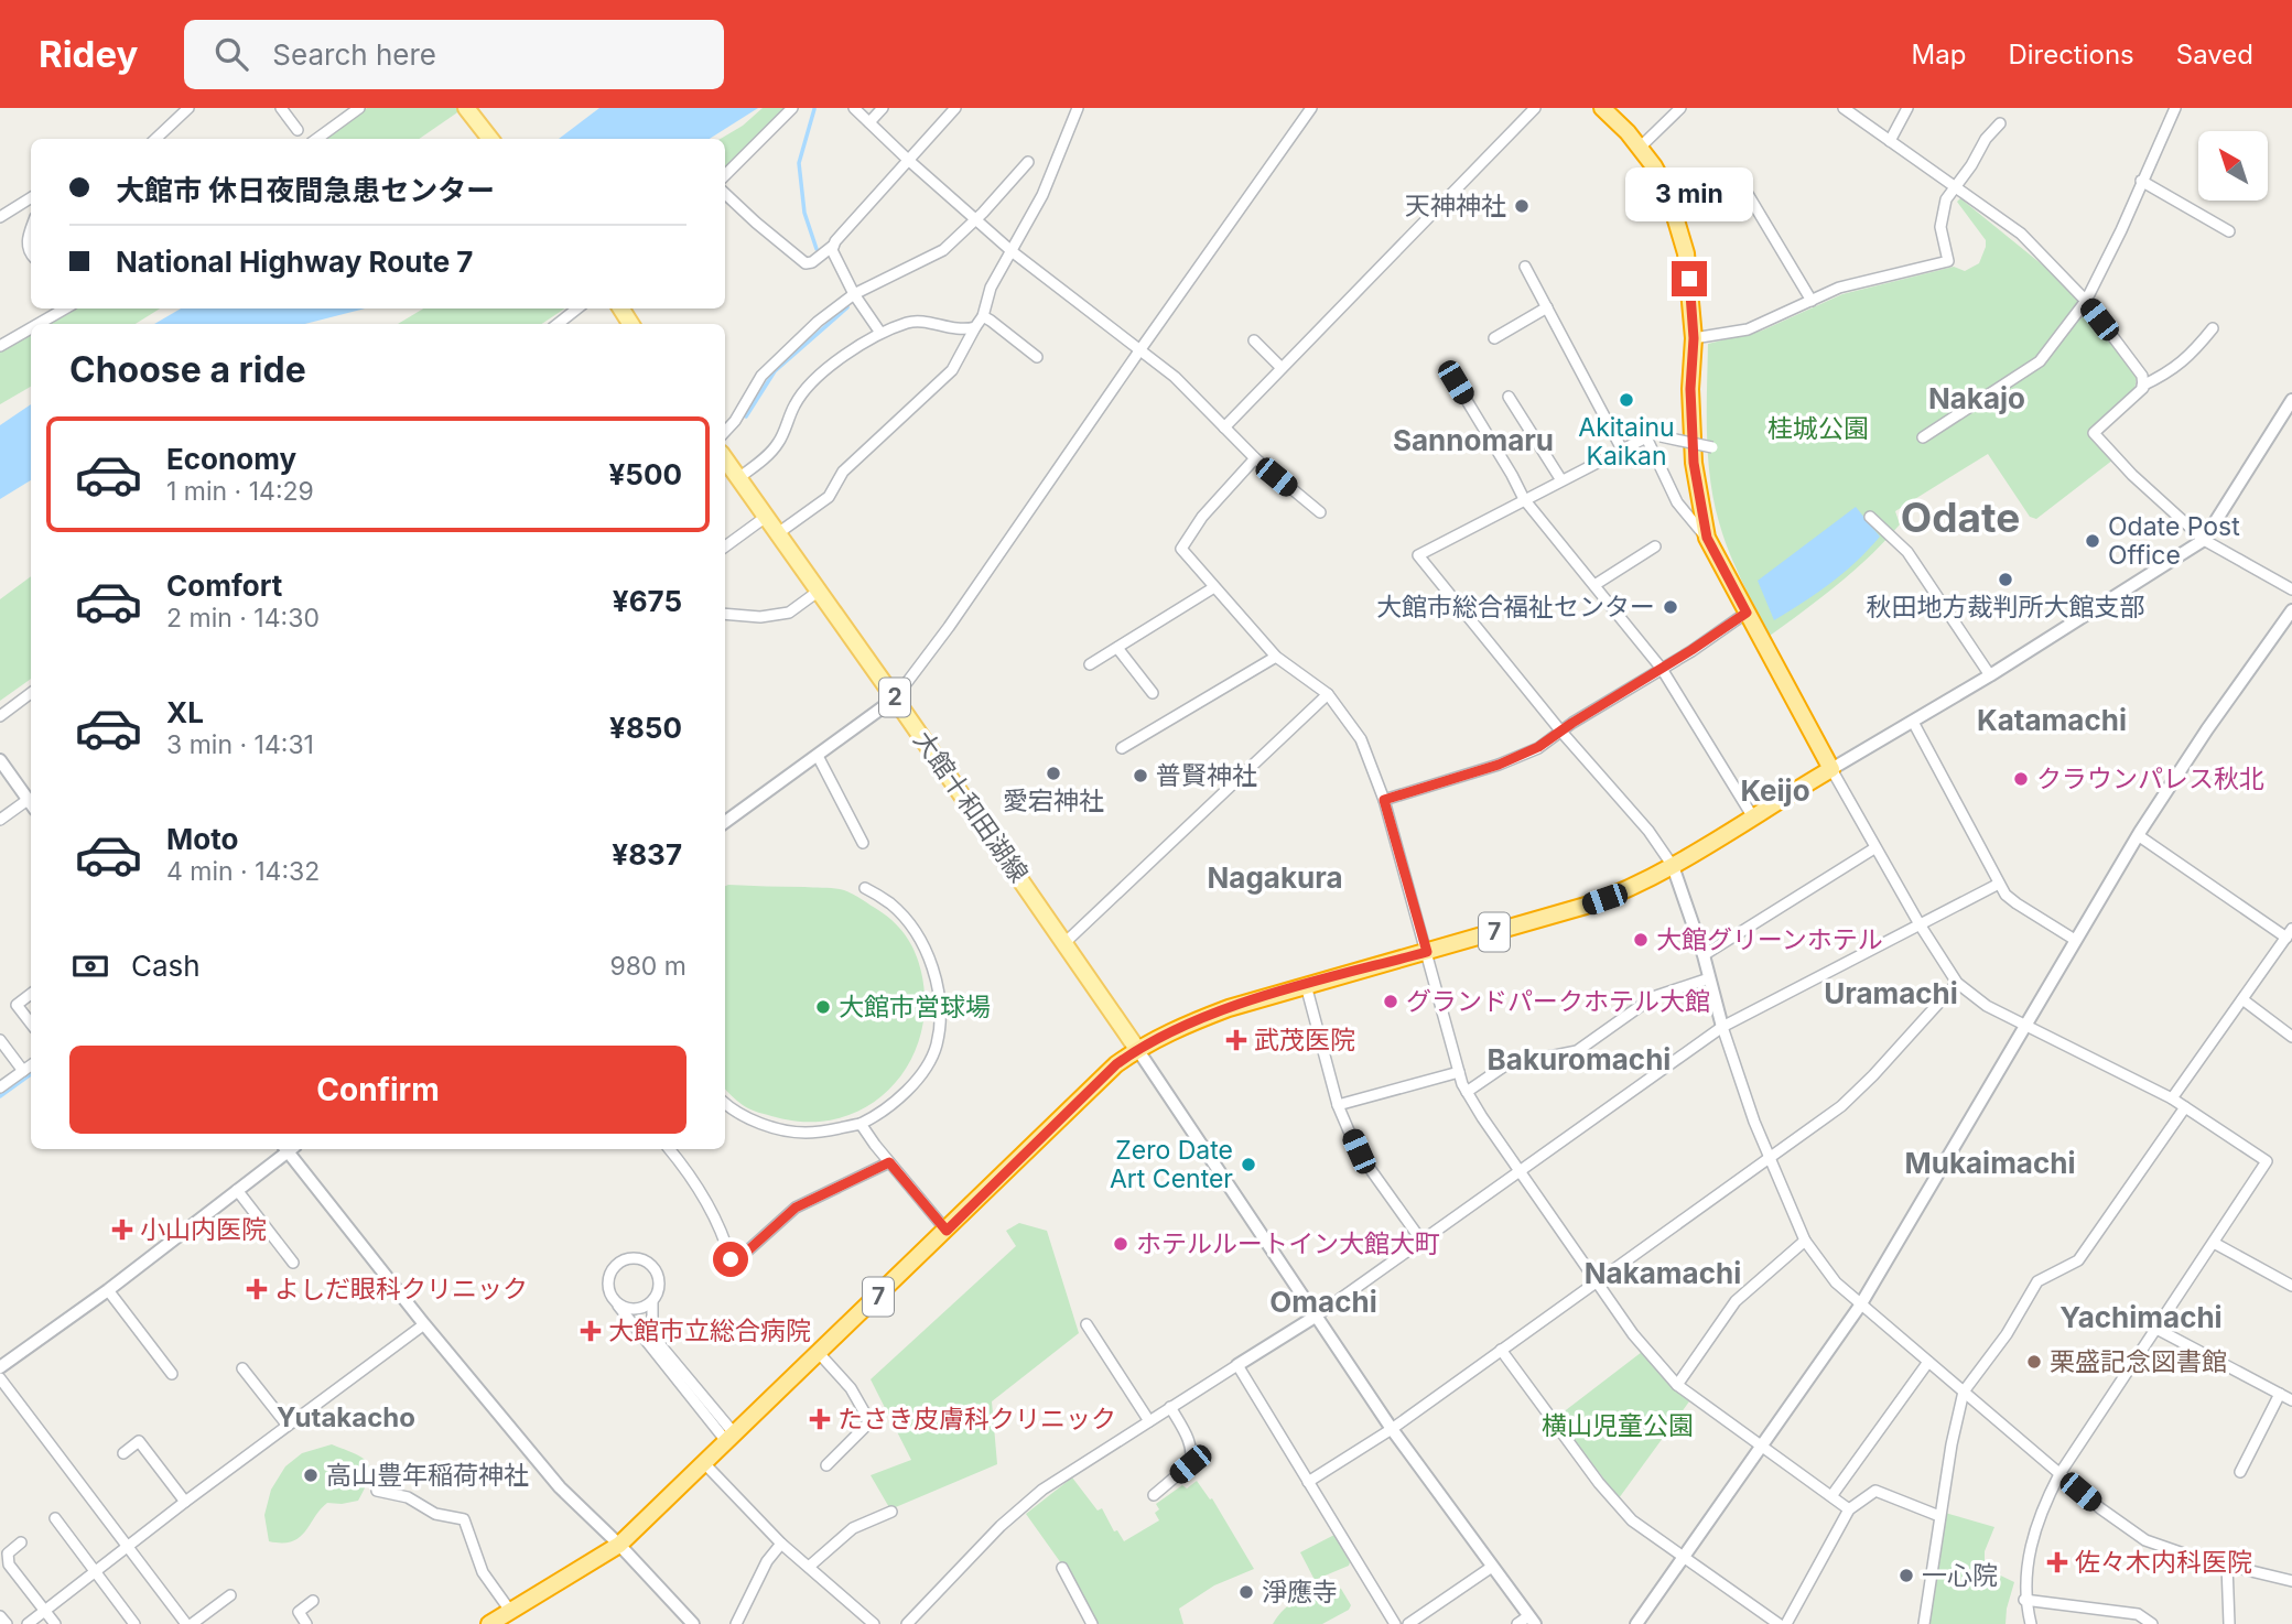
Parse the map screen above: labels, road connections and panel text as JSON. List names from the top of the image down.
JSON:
{
  "streets": {
    "highway": ["7"],
    "main road": ["2", "大館十和田湖線"]
  },
  "crossings": [
    ["大館十和田湖線", "7"]
  ],
  "districts": [
    "Nakajo",
    "Sannomaru",
    "Odate",
    "Katamachi",
    "Keijo",
    "Nagakura",
    "Uramachi",
    "Bakuromachi",
    "Mukaimachi",
    "Nakamachi",
    "Omachi",
    "Yachimachi",
    "Yutakacho"
  ],
  "parks": ["桂城公園", "横山児童公園"],
  "places": {
    "other": [
      "天神神社",
      "Akitainu Kaikan",
      "Odate Post Office",
      "秋田地方裁判所大館支部",
      "大館市総合福祉センター",
      "愛宕神社",
      "普賢神社",
      "クラウンパレス秋北",
      "大館グリーンホテル",
      "グランドパークホテル大館",
      "大館市営球場",
      "Zero Date Art Center",
      "ホテルルートイン大館大町",
      "栗盛記念図書館",
      "高山豊年稲荷神社",
      "一心院",
      "淨應寺"
    ],
    "health": [
      "武茂医院",
      "小山内医院",
      "よしだ眼科クリニック",
      "大館市立総合病院",
      "たさき皮膚科クリニック",
      "佐々木内科医院"
    ]
  },
  "north": "top left",
  "page": {
    "header": "Ridey",
    "search": "Search here",
    "nav": ["Map", "Directions", "Saved"],
    "banner": ["大館市 休日夜間急患センター", "National Highway Route 7"],
    "bubble": "3 min",
    "heading": "Choose a ride",
    "list": [
      {
        "name": "Economy",
        "note": "1 min · 14:29",
        "value": "¥500"
      },
      {
        "name": "Comfort",
        "note": "2 min · 14:30",
        "value": "¥675"
      },
      {
        "name": "XL",
        "note": "3 min · 14:31",
        "value": "¥850"
      },
      {
        "name": "Moto",
        "note": "4 min · 14:32",
        "value": "¥837"
      }
    ],
    "pay": ["Cash", "980 m"],
    "buttons": "Confirm"
  }
}
